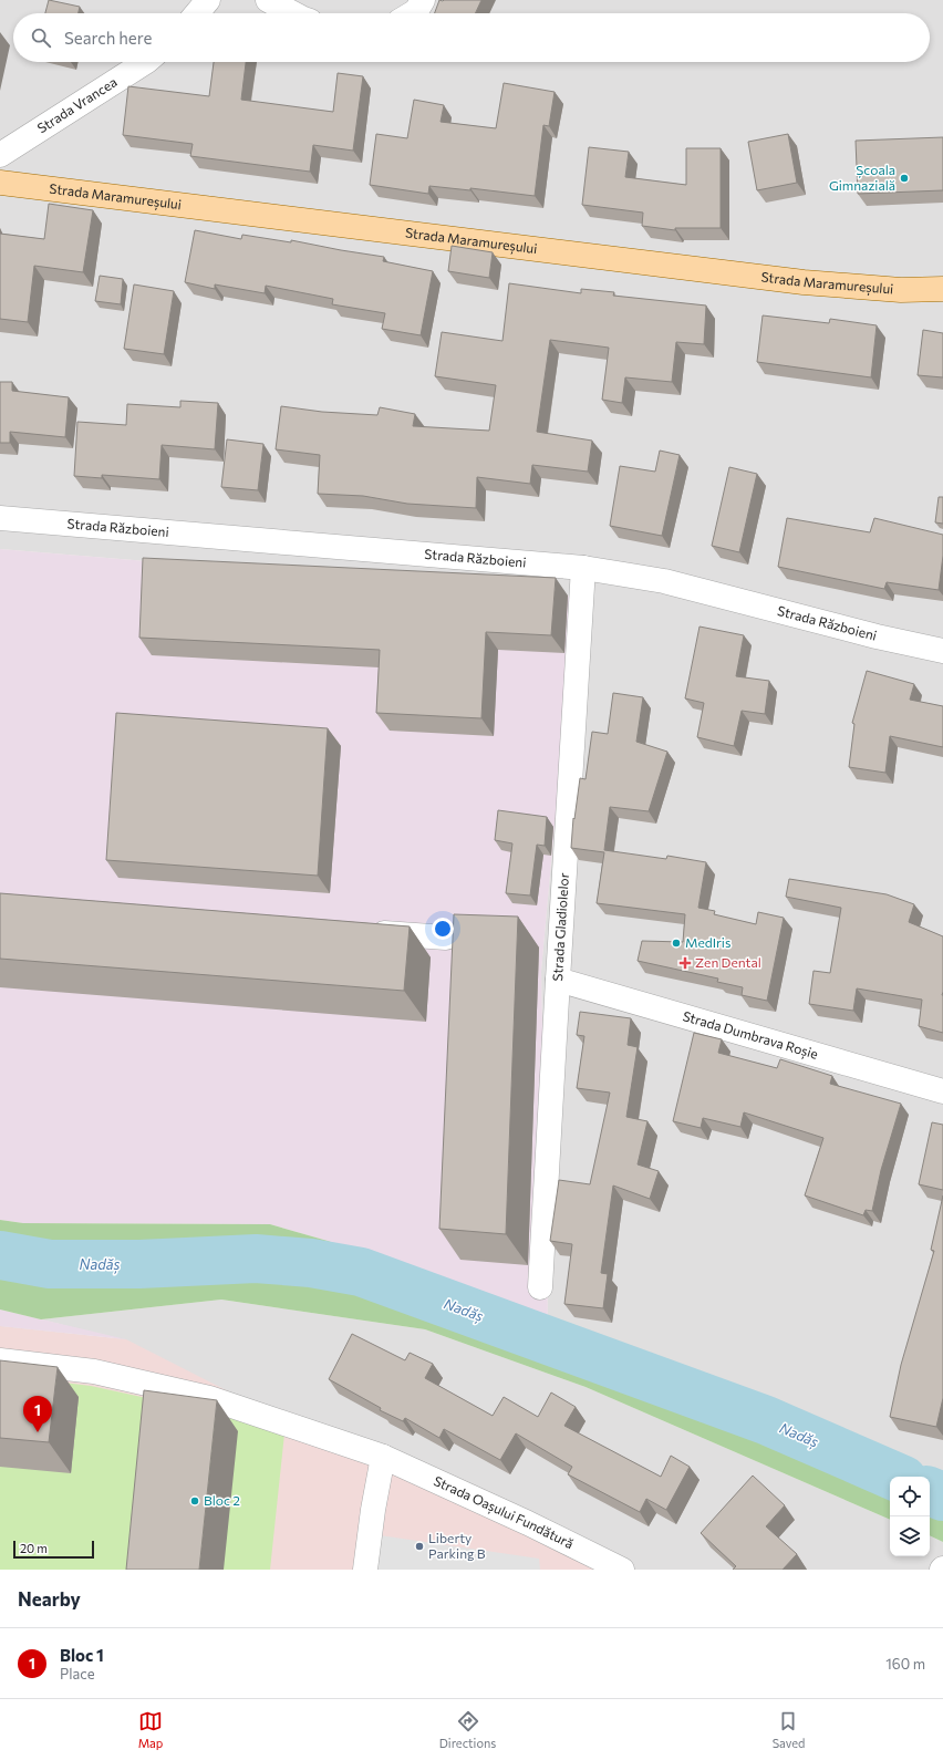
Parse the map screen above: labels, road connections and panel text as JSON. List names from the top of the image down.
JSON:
{
  "streets": {
    "main road": ["Strada Maramureșului"],
    "street": [
      "Strada Vrancea",
      "Strada Războieni",
      "Strada Gladiolelor",
      "Strada Dumbrava Roșie",
      "Strada Oașului Fundătură"
    ]
  },
  "crossings": [
    ["Strada Războieni", "Strada Gladiolelor"],
    ["Strada Gladiolelor", "Strada Dumbrava Roșie"]
  ],
  "water": ["Nadăș"],
  "places": {
    "other": [
      "Școala Gimnazială",
      "MedIris",
      "Bloc 2",
      "Liberty Parking B"
    ],
    "health": ["Zen Dental"]
  },
  "scale_bar": "20 m",
  "page": {
    "search": "Search here",
    "pins": "1",
    "scale": "20 m",
    "heading": "Nearby",
    "list": [
      {
        "mark": "1",
        "name": "Bloc 1",
        "note": "Place",
        "value": "160 m"
      }
    ],
    "nav": ["Map", "Directions", "Saved"]
  }
}
